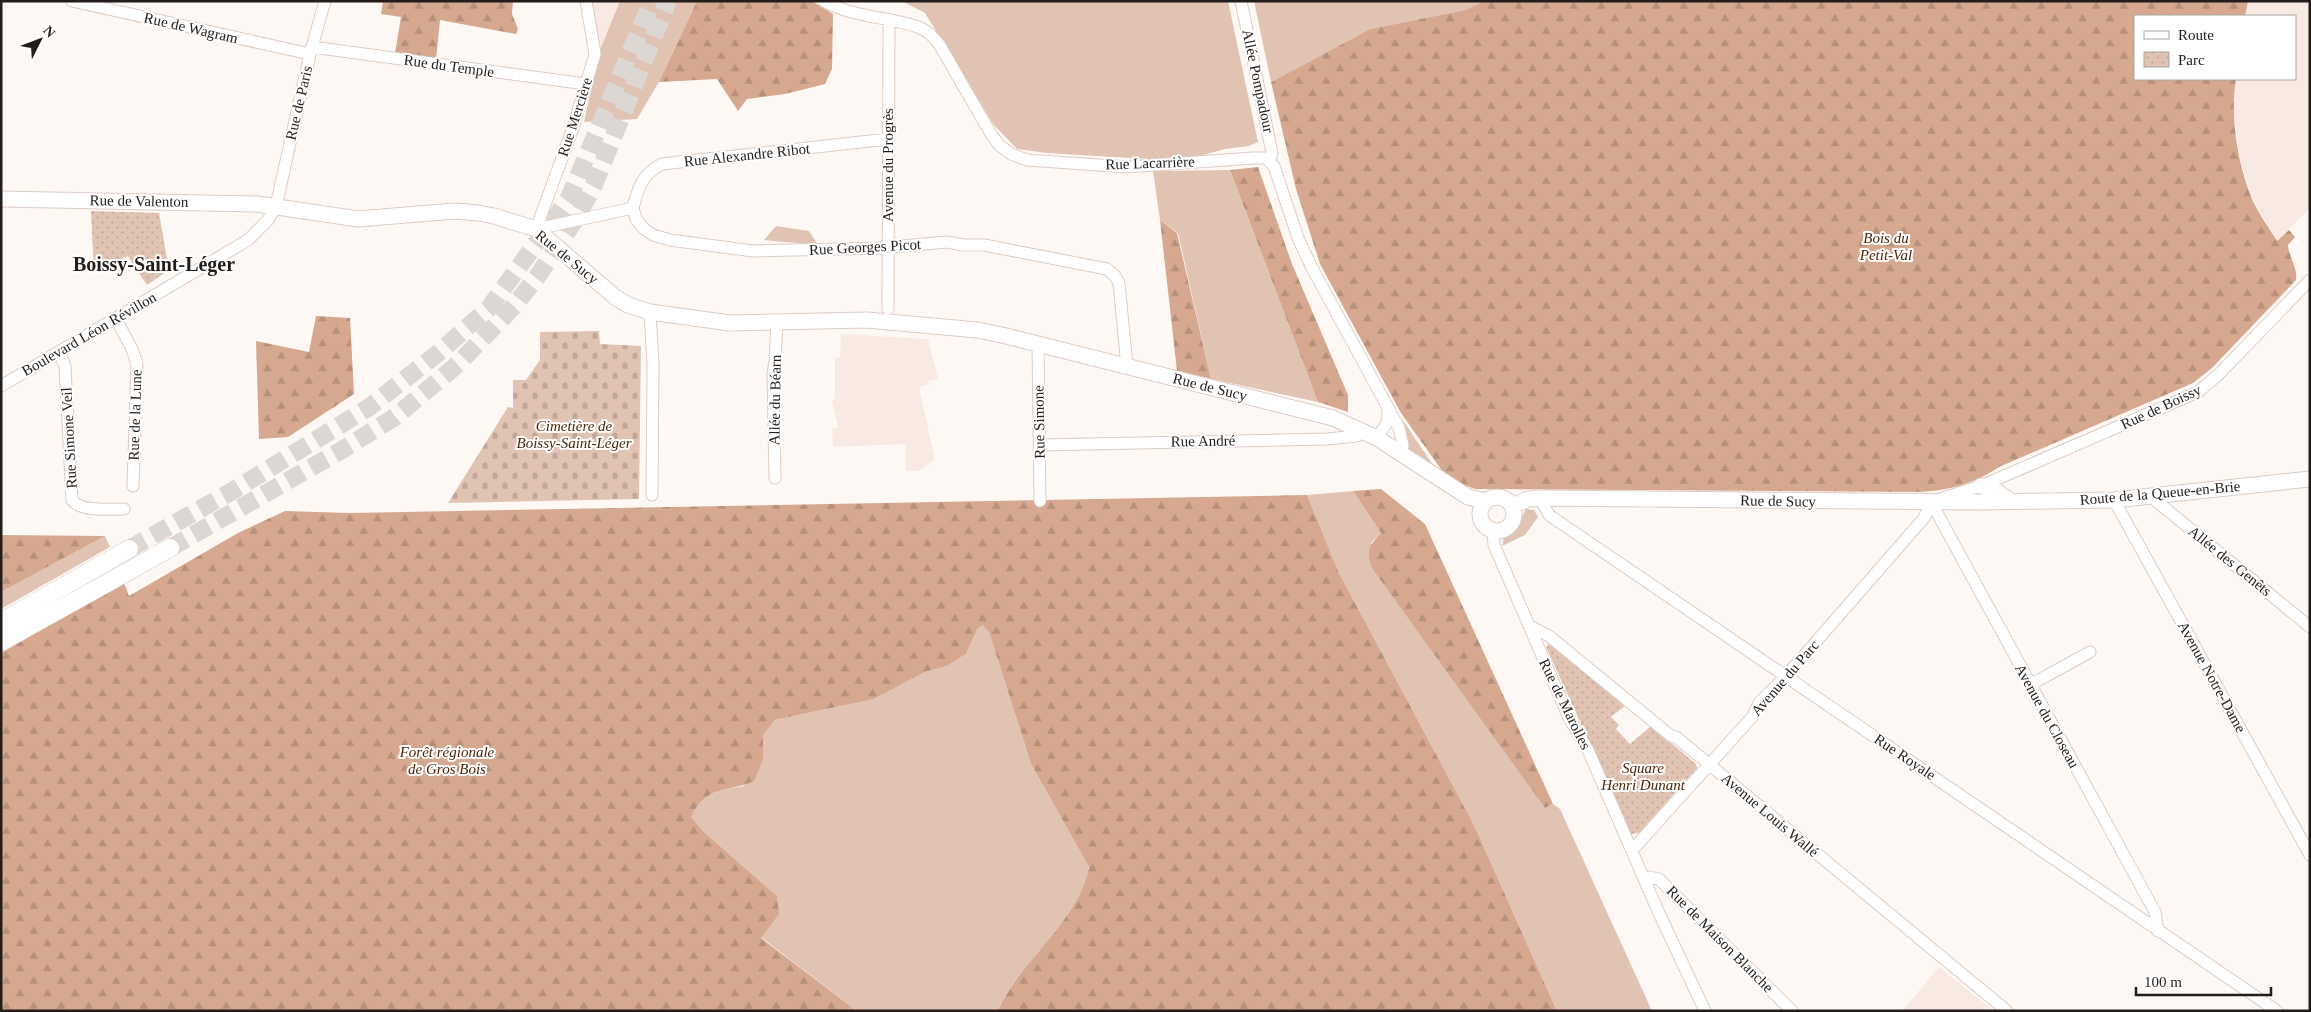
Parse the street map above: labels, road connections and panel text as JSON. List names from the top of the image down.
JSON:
{
  "streets": {
    "main road": ["Rue de Valenton", "Rue de Sucy", "Route de la Queue-en-Brie"],
    "street": [
      "Rue de Wagram",
      "Rue du Temple",
      "Allée Pompadour",
      "Rue de Paris",
      "Rue Mercière",
      "Rue Alexandre Ribot",
      "Rue Lacarrière",
      "Avenue du Progrès",
      "Rue Georges Picot",
      "Boulevard Léon Révillon",
      "Allée du Béarn",
      "Rue de Boissy",
      "Rue de la Lune",
      "Rue Simone",
      "Rue Simone Veil",
      "Rue André",
      "Allée des Genêts",
      "Avenue Notre-Dame",
      "Avenue du Parc",
      "Rue de Marolles",
      "Avenue du Closeau",
      "Rue Royale",
      "Avenue Louis Wallé",
      "Rue de Maison Blanche"
    ]
  },
  "crossings": [
    ["Rue de Wagram", "Rue du Temple"],
    ["Rue de Wagram", "Rue de Paris"],
    ["Rue du Temple", "Rue de Paris"],
    ["Rue du Temple", "Rue Mercière"],
    ["Allée Pompadour", "Rue Lacarrière"],
    ["Rue de Paris", "Rue de Valenton"],
    ["Rue de Paris", "Rue de Sucy"],
    ["Rue de Paris", "Boulevard Léon Révillon"],
    ["Rue Mercière", "Rue de Sucy"],
    ["Rue Alexandre Ribot", "Avenue du Progrès"],
    ["Rue Alexandre Ribot", "Rue Georges Picot"],
    ["Rue Lacarrière", "Avenue du Progrès"],
    ["Avenue du Progrès", "Rue Georges Picot"],
    ["Rue de Valenton", "Rue de Sucy"],
    ["Rue de Valenton", "Boulevard Léon Révillon"],
    ["Rue Georges Picot", "Rue de Sucy"],
    ["Rue de Sucy", "Boulevard Léon Révillon"],
    ["Rue de Sucy", "Allée du Béarn"],
    ["Rue de Sucy", "Rue de Boissy"],
    ["Rue de Sucy", "Rue Simone"],
    ["Rue de Sucy", "Rue André"],
    ["Rue de Sucy", "Route de la Queue-en-Brie"],
    ["Rue de Sucy", "Avenue du Parc"],
    ["Rue de Sucy", "Rue de Marolles"],
    ["Rue de Sucy", "Avenue du Closeau"],
    ["Rue de Sucy", "Rue Royale"],
    ["Boulevard Léon Révillon", "Rue de la Lune"],
    ["Boulevard Léon Révillon", "Rue Simone Veil"],
    ["Rue de Boissy", "Avenue du Parc"],
    ["Rue de Boissy", "Avenue du Closeau"],
    ["Rue Simone", "Rue André"],
    ["Route de la Queue-en-Brie", "Allée des Genêts"],
    ["Route de la Queue-en-Brie", "Avenue Notre-Dame"],
    ["Avenue du Parc", "Rue de Marolles"],
    ["Avenue du Parc", "Avenue du Closeau"],
    ["Avenue du Parc", "Rue Royale"],
    ["Avenue du Parc", "Avenue Louis Wallé"],
    ["Rue de Marolles", "Avenue Louis Wallé"],
    ["Rue de Marolles", "Rue de Maison Blanche"],
    ["Avenue du Closeau", "Rue Royale"]
  ],
  "districts": ["Boissy-Saint-Léger"],
  "parks": [
    "Bois du Petit-Val",
    "Cimetière de Boissy-Saint-Léger",
    "Forêt régionale de Gros Bois",
    "Square Henri Dunant"
  ],
  "legend": ["Route", "Parc"],
  "scale_bar": "100 m",
  "north": "top right"
}
